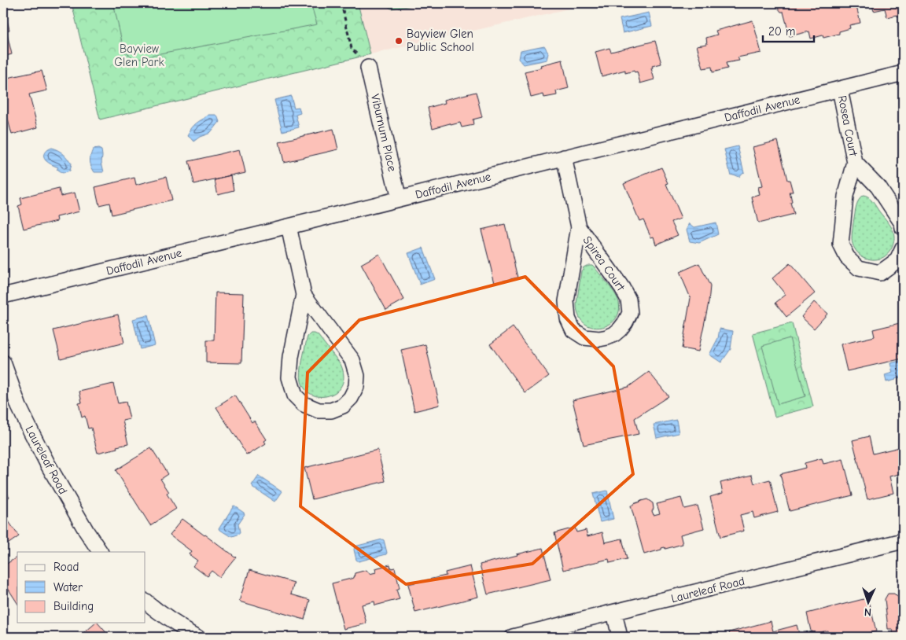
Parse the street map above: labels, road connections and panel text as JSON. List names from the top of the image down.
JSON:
{
  "streets": {
    "street": [
      "Daffodil Avenue",
      "Rosea Court",
      "Viburnum Place",
      "Spirea Court",
      "Laureleaf Road"
    ]
  },
  "crossings": [
    ["Daffodil Avenue", "Rosea Court"],
    ["Daffodil Avenue", "Viburnum Place"],
    ["Daffodil Avenue", "Spirea Court"]
  ],
  "parks": ["Bayview Glen Park"],
  "places": ["Bayview Glen Public School"],
  "legend": ["Road", "Water", "Building"],
  "scale_bar": "20 m",
  "north": "bottom"
}
